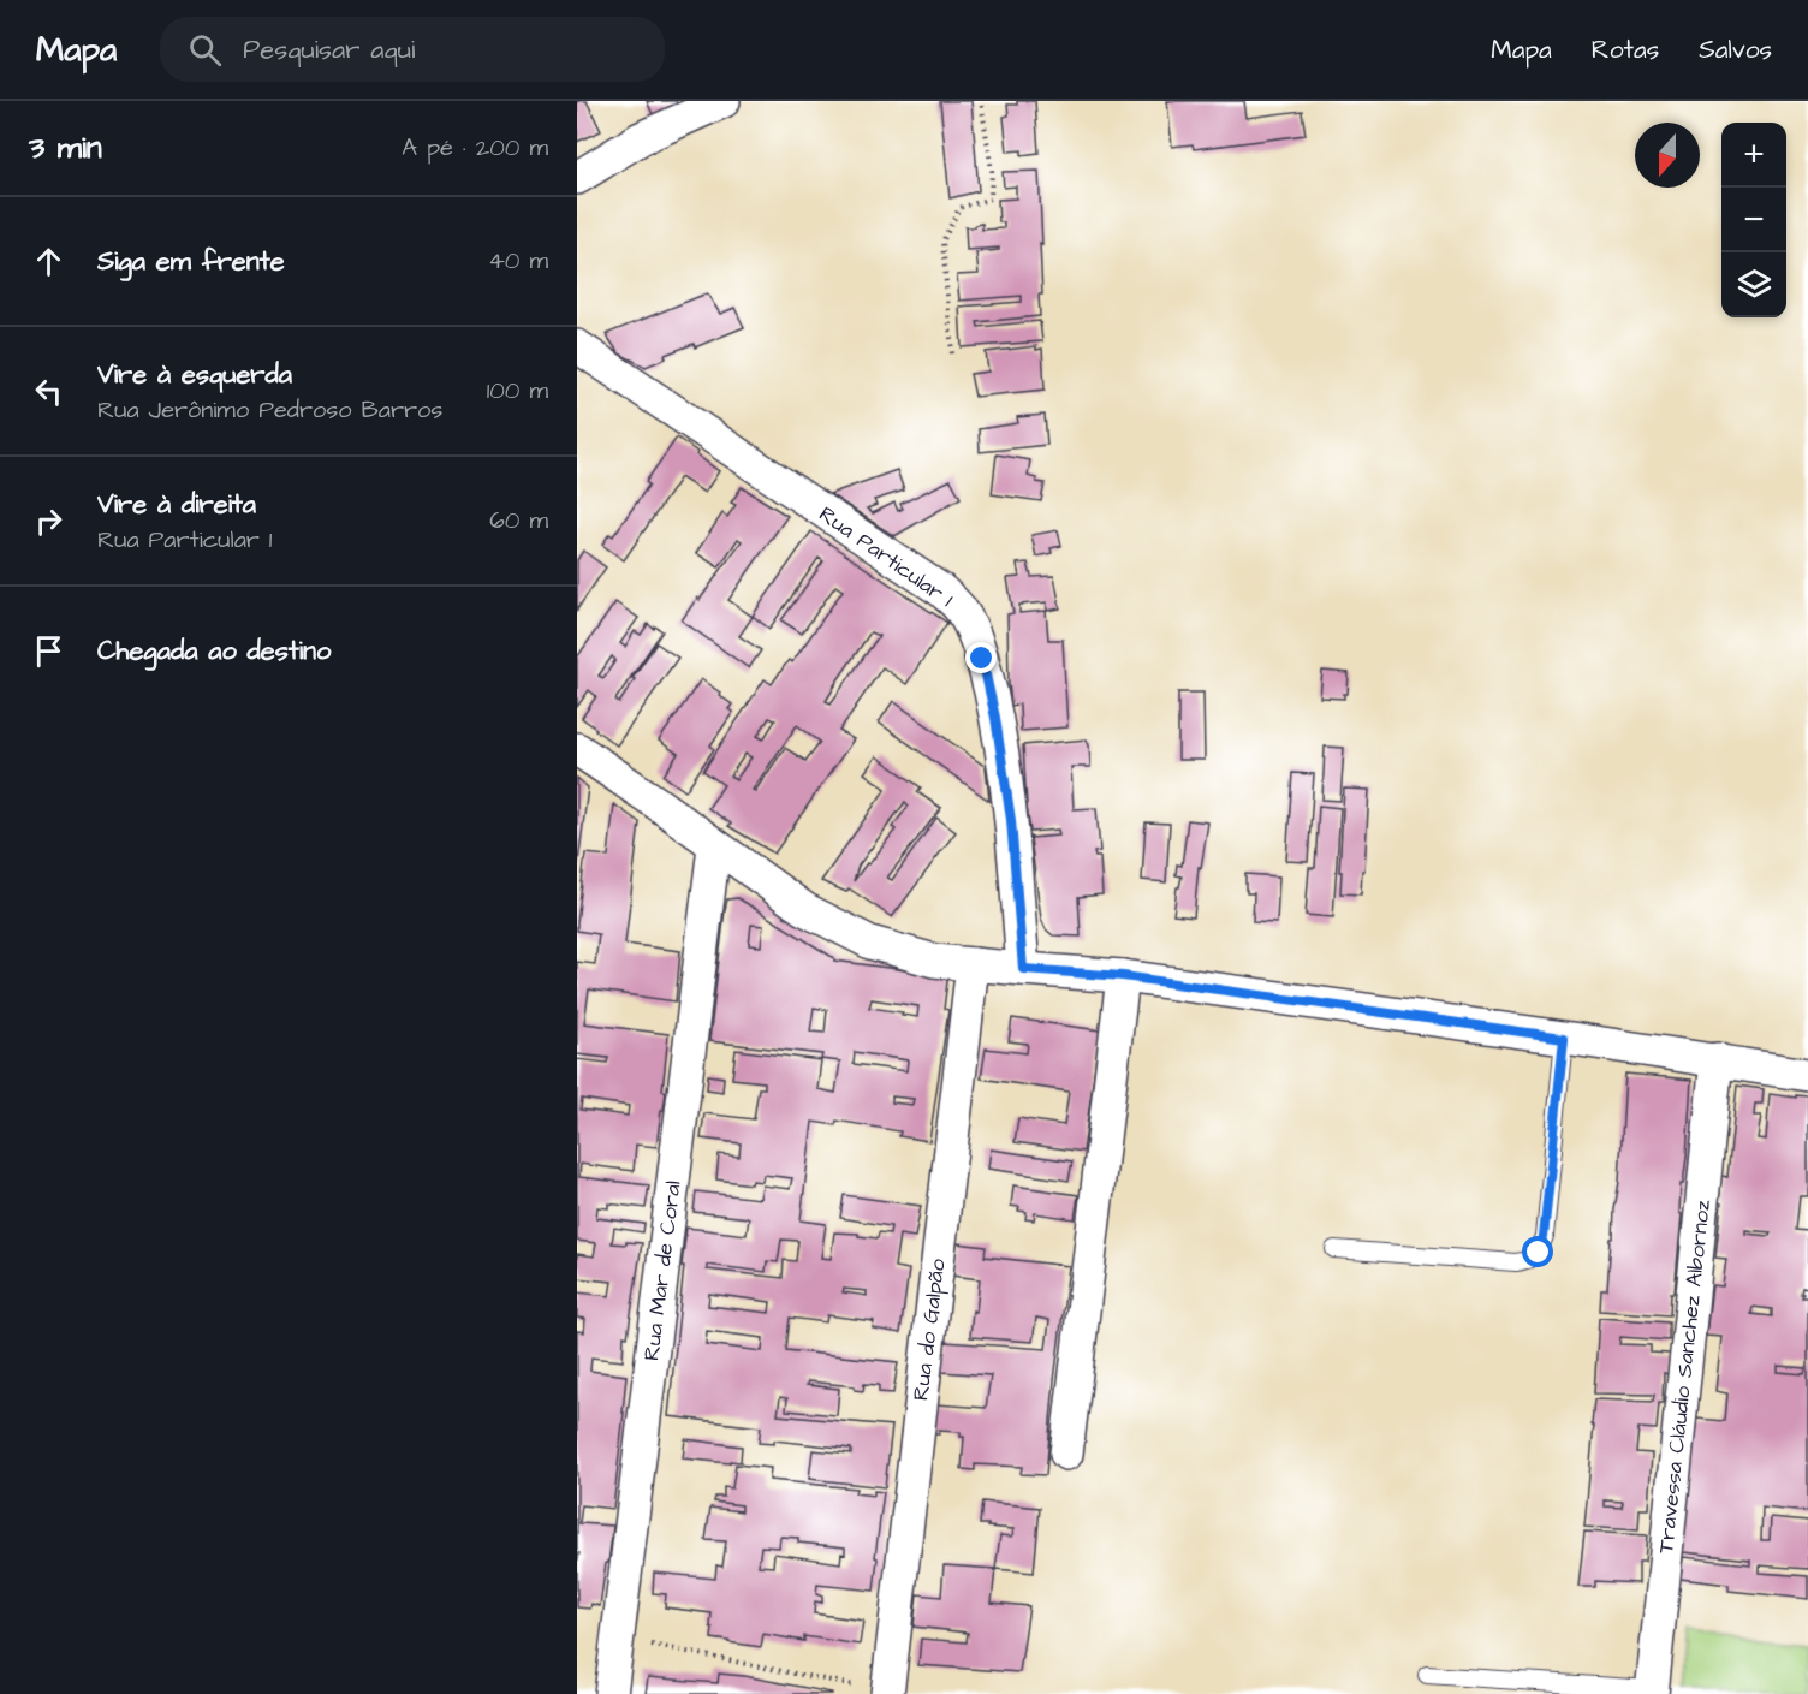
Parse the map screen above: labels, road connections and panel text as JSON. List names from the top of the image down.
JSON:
{
  "streets": {
    "street": [
      "Rua Particular 1",
      "Rua Mar de Coral",
      "Rua do Galpão",
      "Travessa Cláudio Sanchez Albornoz"
    ]
  },
  "north": "bottom",
  "page": {
    "header": "Mapa",
    "search": "Pesquisar aqui",
    "nav": ["Mapa", "Rotas", "Salvos"],
    "heading": ["3 min", "A pé · 200 m"],
    "map_buttons": ["+", "−"],
    "list": [
      ["Siga em frente", "40 m"],
      ["Vire à esquerda", "Rua Jerônimo Pedroso Barros", "100 m"],
      ["Vire à direita", "Rua Particular 1", "60 m"],
      "Chegada ao destino"
    ]
  }
}
